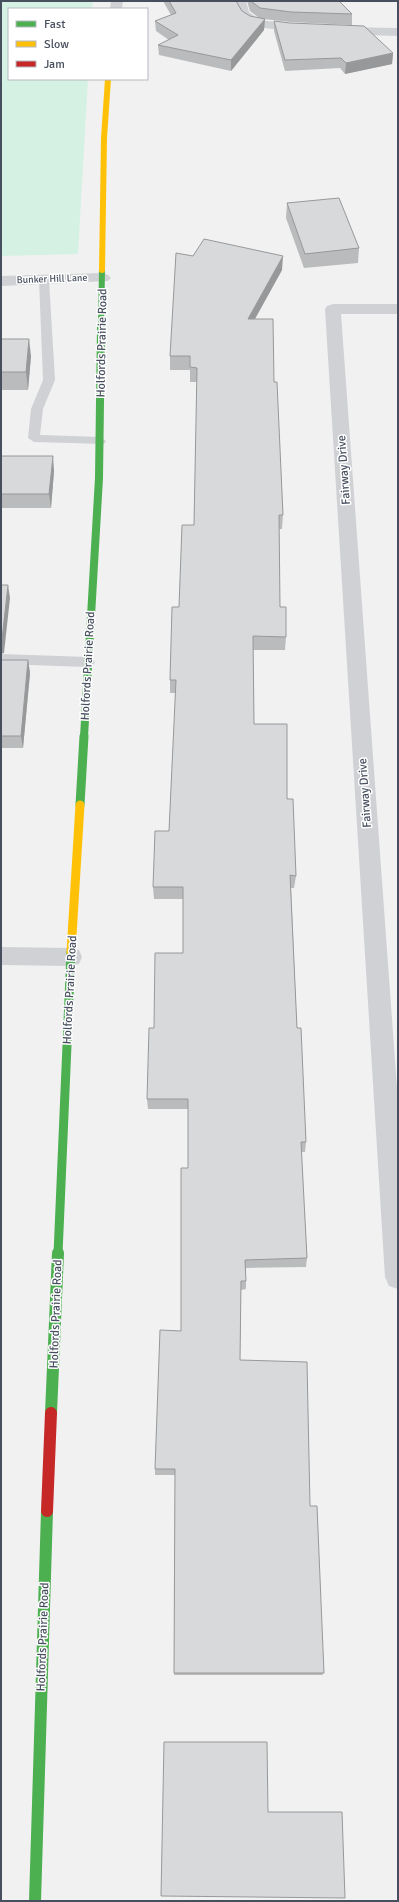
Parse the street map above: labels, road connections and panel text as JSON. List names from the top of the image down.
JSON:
{
  "streets": {
    "street": ["Bunker Hill Lane", "Holfords Prairie Road", "Fairway Drive"]
  },
  "crossings": [
    ["Bunker Hill Lane", "Holfords Prairie Road"]
  ],
  "legend": ["Fast", "Slow", "Jam"]
}
